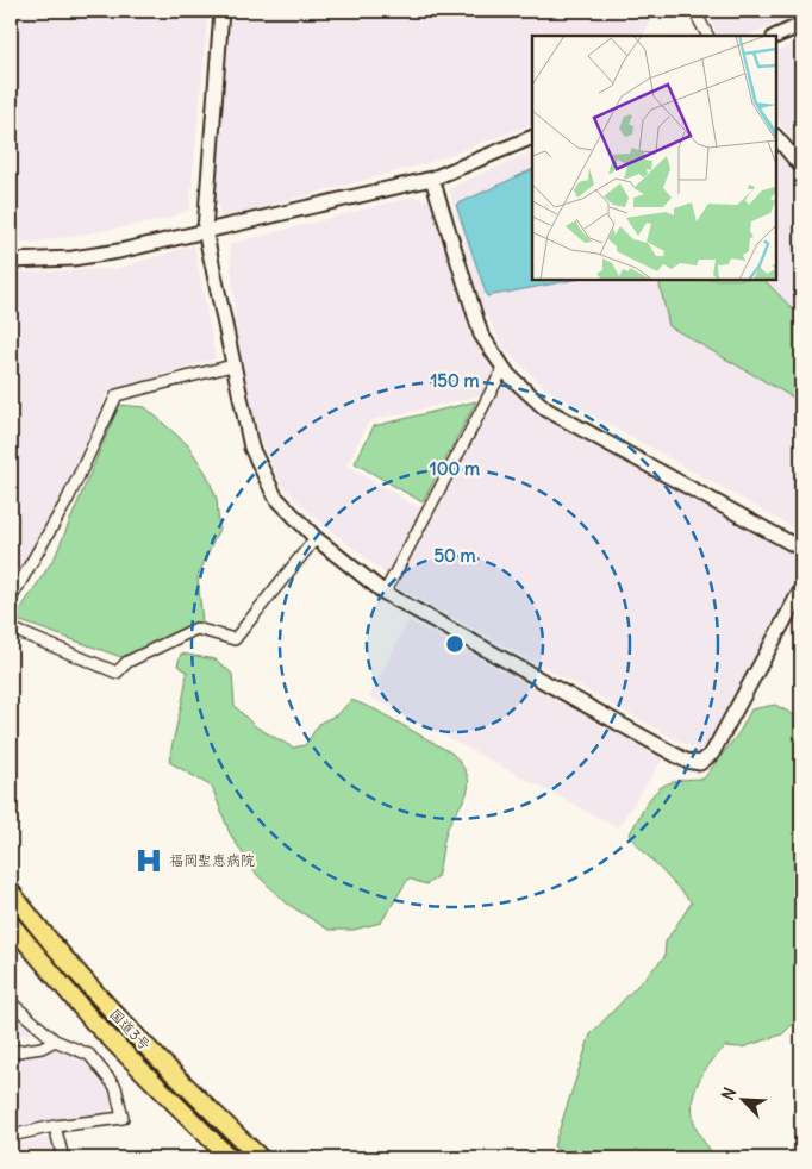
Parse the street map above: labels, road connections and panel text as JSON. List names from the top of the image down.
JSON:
{
  "streets": {
    "highway": ["国道3号"]
  },
  "places": {
    "hospital": ["福岡聖恵病院"]
  },
  "north": "top left",
  "rings": ["150 m", "100 m", "50 m"]
}
